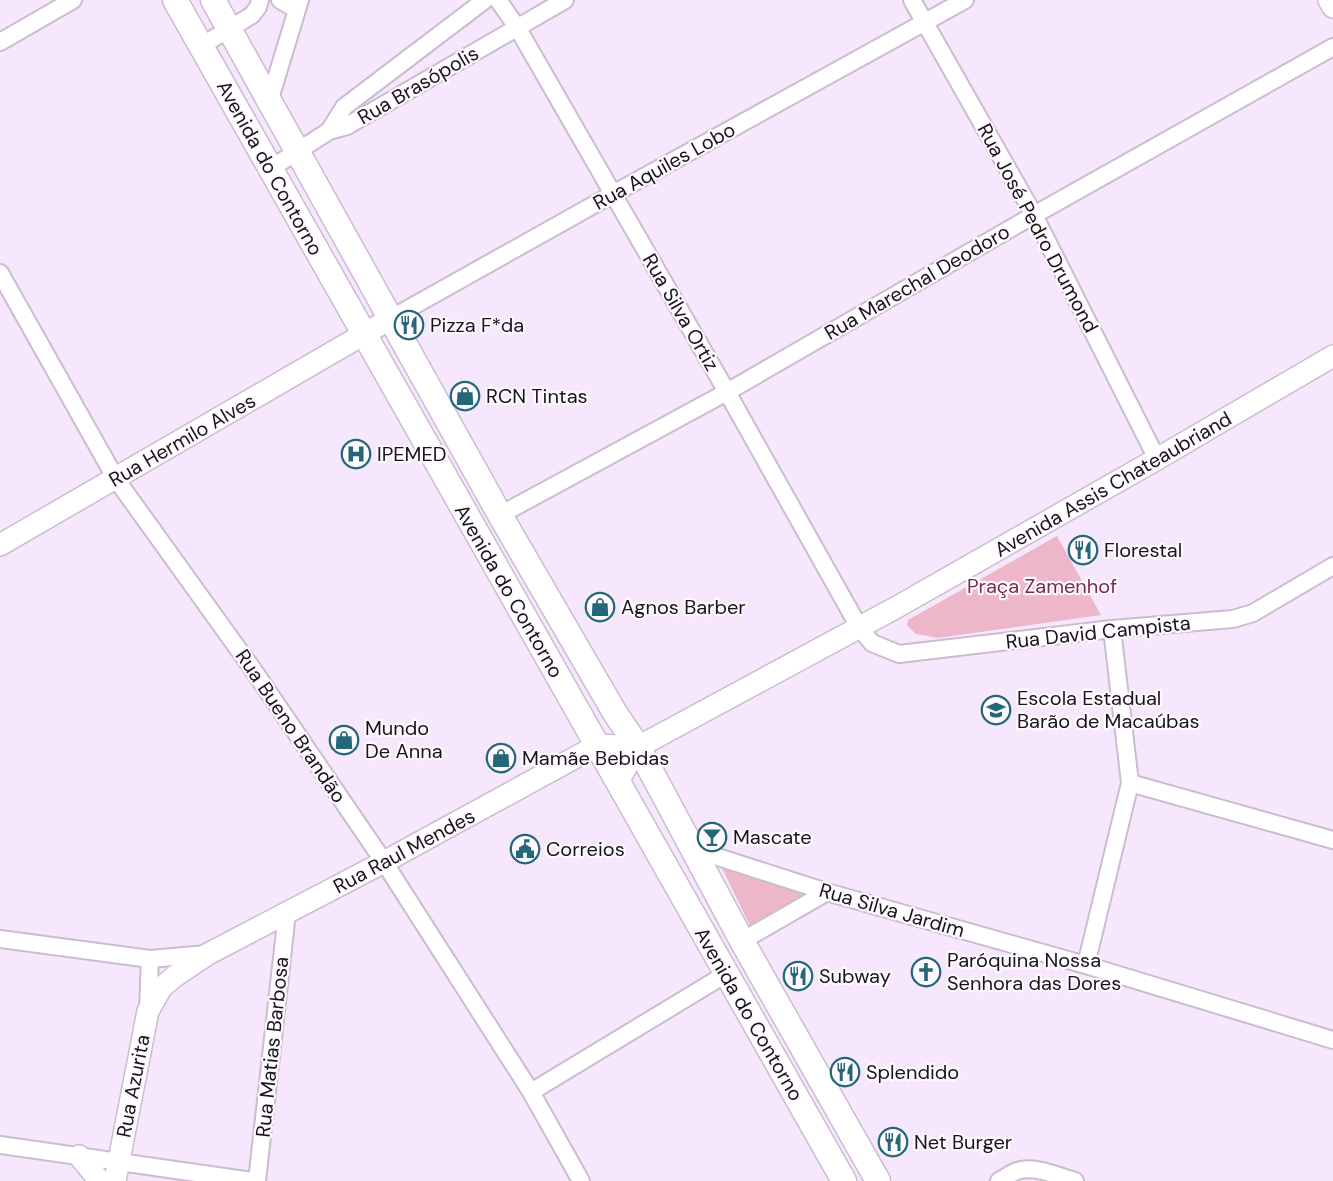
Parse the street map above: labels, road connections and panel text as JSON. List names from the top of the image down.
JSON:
{
  "streets": {
    "main road": ["Avenida do Contorno"],
    "street": [
      "Rua Brasópolis",
      "Rua Aquiles Lobo",
      "Rua José Pedro Drumond",
      "Rua Marechal Deodoro",
      "Rua Silva Ortiz",
      "Rua Hermilo Alves",
      "Avenida Assis Chateaubriand",
      "Rua David Campista",
      "Rua Bueno Brandão",
      "Rua Raul Mendes",
      "Rua Silva Jardim",
      "Rua Matias Barbosa",
      "Rua Azurita"
    ]
  },
  "crossings": [
    ["Rua Brasópolis", "Avenida do Contorno"],
    ["Rua Brasópolis", "Rua Silva Ortiz"],
    ["Rua Aquiles Lobo", "Avenida do Contorno"],
    ["Rua Aquiles Lobo", "Rua José Pedro Drumond"],
    ["Rua Aquiles Lobo", "Rua Silva Ortiz"],
    ["Rua Aquiles Lobo", "Rua Hermilo Alves"],
    ["Avenida do Contorno", "Rua Marechal Deodoro"],
    ["Avenida do Contorno", "Rua Hermilo Alves"],
    ["Avenida do Contorno", "Avenida Assis Chateaubriand"],
    ["Avenida do Contorno", "Rua Raul Mendes"],
    ["Avenida do Contorno", "Rua Silva Jardim"],
    ["Rua José Pedro Drumond", "Rua Marechal Deodoro"],
    ["Rua José Pedro Drumond", "Avenida Assis Chateaubriand"],
    ["Rua Marechal Deodoro", "Rua Silva Ortiz"],
    ["Rua Silva Ortiz", "Avenida Assis Chateaubriand"],
    ["Rua Silva Ortiz", "Rua David Campista"],
    ["Rua Hermilo Alves", "Rua Bueno Brandão"],
    ["Avenida Assis Chateaubriand", "Rua David Campista"],
    ["Rua Bueno Brandão", "Rua Raul Mendes"],
    ["Rua Raul Mendes", "Rua Matias Barbosa"],
    ["Rua Raul Mendes", "Rua Azurita"]
  ],
  "parks": ["Praça Zamenhof"],
  "places": {
    "restaurant": [
      "Pizza F*da",
      "Florestal",
      "Subway",
      "Splendido",
      "Net Burger"
    ],
    "shop": [
      "RCN Tintas",
      "Agnos Barber",
      "Mundo De Anna",
      "Mamãe Bebidas"
    ],
    "hospital": ["IPEMED"],
    "school or university": ["Escola Estadual Barão de Macaúbas"],
    "bar": ["Mascate"],
    "public building": ["Correios"],
    "church": ["Paróquina Nossa Senhora das Dores"]
  }
}
